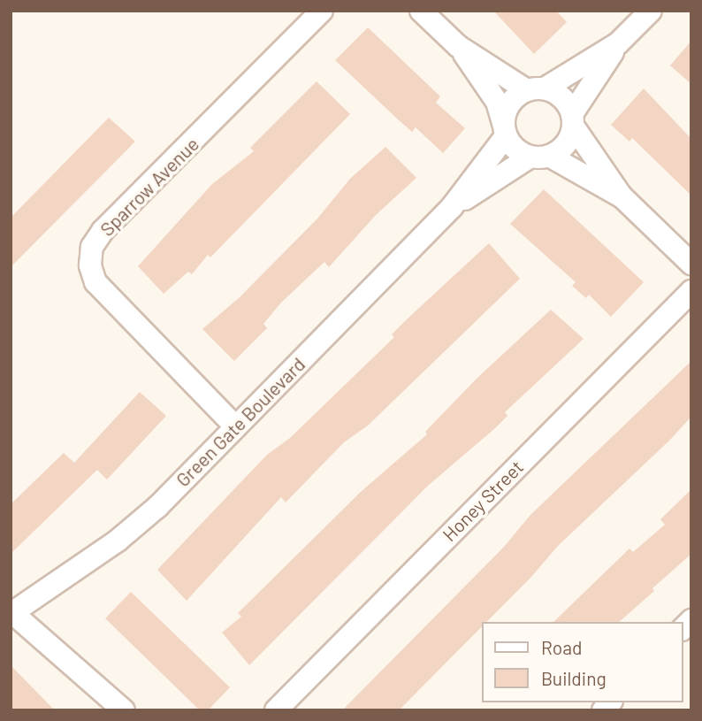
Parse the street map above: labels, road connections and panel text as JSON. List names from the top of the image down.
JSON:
{
  "streets": {
    "street": ["Sparrow Avenue", "Green Gate Boulevard", "Honey Street"]
  },
  "crossings": [
    ["Sparrow Avenue", "Green Gate Boulevard"]
  ],
  "legend": ["Road", "Building"]
}
